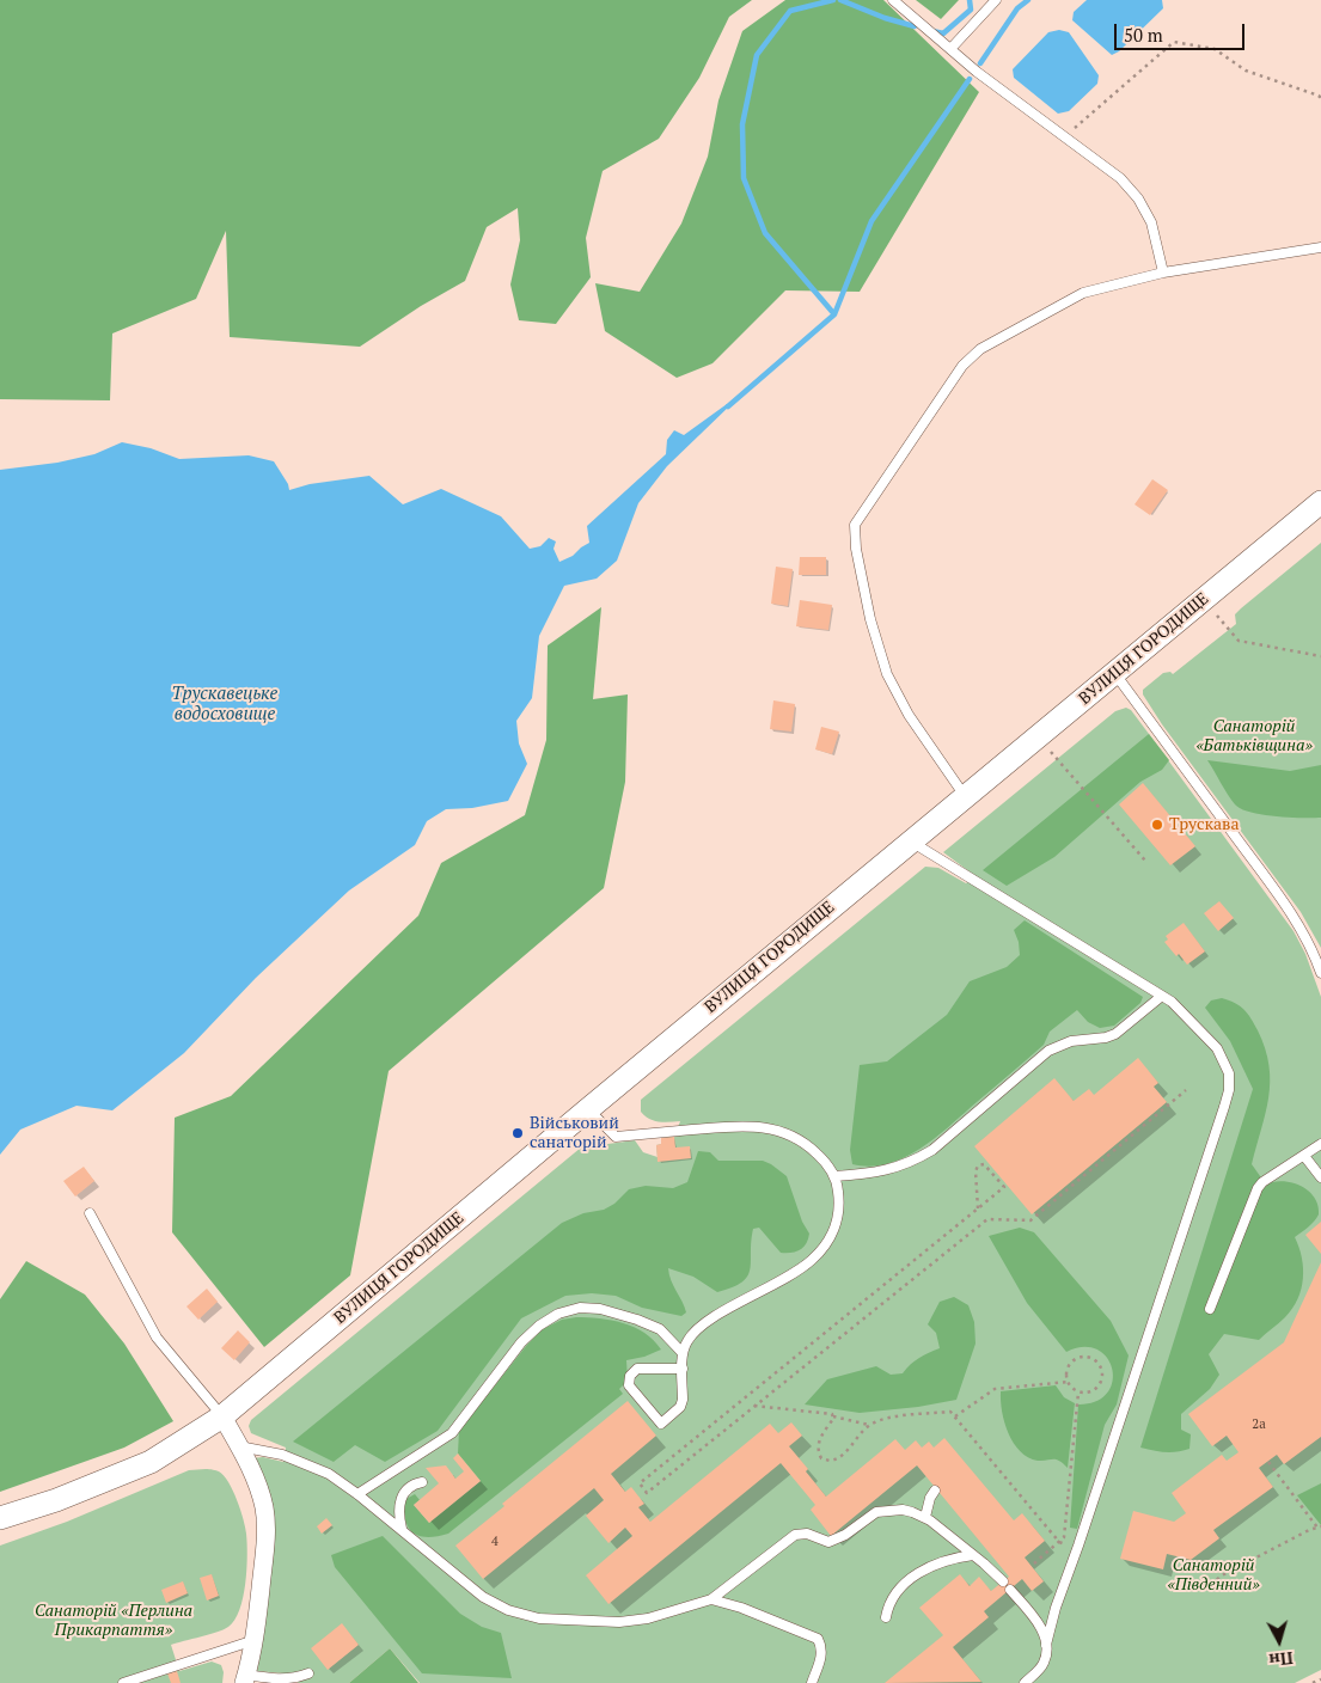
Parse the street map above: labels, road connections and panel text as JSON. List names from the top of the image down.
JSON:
{
  "streets": {
    "street": ["ВУЛИЦЯ ГОРОДИЩЕ"]
  },
  "water": ["Трускавецьке водосховище"],
  "parks": ["Санаторій «Батьківщина»", "Санаторій «Південний»", "Санаторій «Перлина Прикарпаття»"],
  "places": ["Трускава", "Військовий санаторій"],
  "house_numbers": ["2а", "4"],
  "scale_bar": "50 m",
  "north": "bottom"
}
